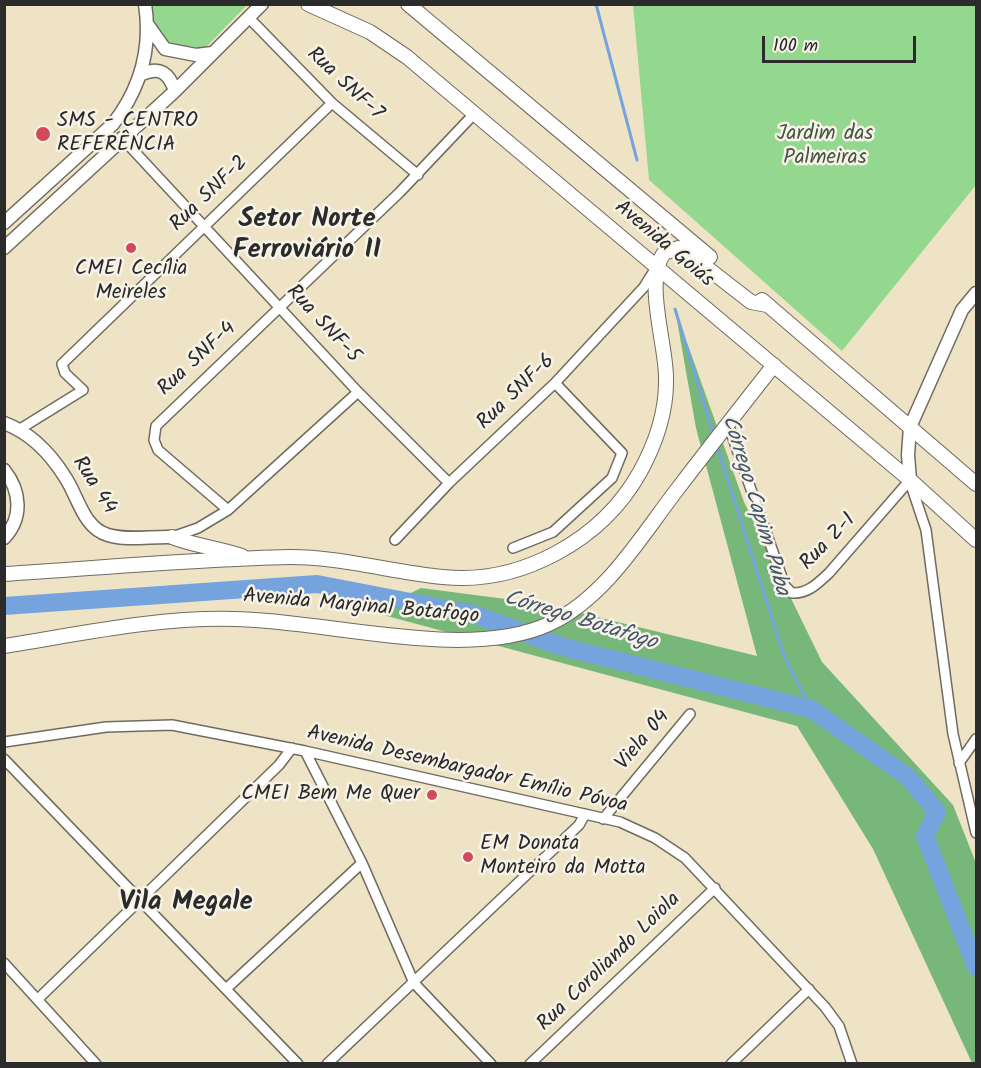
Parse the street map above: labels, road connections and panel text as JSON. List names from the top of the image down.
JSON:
{
  "streets": {
    "main road": ["Avenida Goiás", "Rua 44", "Avenida Marginal Botafogo"],
    "street": [
      "Rua SNF-7",
      "Rua SNF-2",
      "Rua SNF-5",
      "Rua SNF-4",
      "Rua SNF-6",
      "Rua Z-1",
      "Viela 04",
      "Avenida Desembargador Emílio Póvoa",
      "Rua Coroliando Loiola"
    ]
  },
  "crossings": [
    ["Rua SNF-7", "Rua SNF-2"],
    ["Rua SNF-7", "Rua SNF-4"],
    ["Rua SNF-2", "Rua SNF-5"],
    ["Rua SNF-2", "Rua 44"],
    ["Avenida Goiás", "Rua SNF-4"],
    ["Avenida Goiás", "Rua SNF-6"],
    ["Avenida Goiás", "Rua Z-1"],
    ["Avenida Goiás", "Avenida Marginal Botafogo"],
    ["Rua SNF-5", "Rua SNF-4"],
    ["Rua SNF-5", "Rua SNF-6"],
    ["Rua SNF-4", "Rua 44"],
    ["Rua SNF-6", "Avenida Marginal Botafogo"],
    ["Rua Z-1", "Avenida Marginal Botafogo"],
    ["Viela 04", "Avenida Desembargador Emílio Póvoa"],
    ["Avenida Desembargador Emílio Póvoa", "Rua Coroliando Loiola"]
  ],
  "districts": ["Setor Norte Ferroviário II", "Vila Megale"],
  "water": ["Córrego Capim Puba", "Córrego Botafogo"],
  "parks": ["Jardim das Palmeiras"],
  "places": [
    "SMS - CENTRO REFERÊNCIA",
    "CMEI Cecília Meireles",
    "CMEI Bem Me Quer",
    "EM Donata Monteiro da Motta"
  ],
  "scale_bar": "100 m"
}
